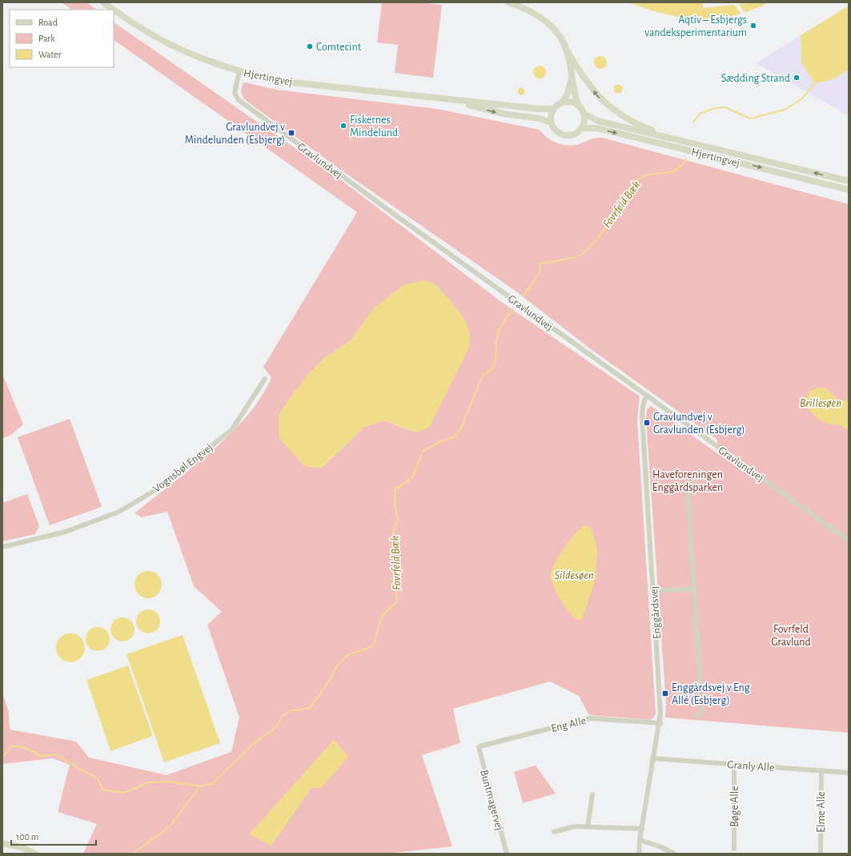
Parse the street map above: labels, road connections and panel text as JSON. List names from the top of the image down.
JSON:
{
  "streets": {
    "main road": ["Hjertingvej"],
    "street": [
      "Gravlundvej",
      "Vognsbøl Engvej",
      "Enggårdsvej",
      "Eng Alle",
      "Granly Alle",
      "Buntmagervej",
      "Bøge Alle",
      "Elme Alle"
    ]
  },
  "crossings": [
    ["Hjertingvej", "Gravlundvej"],
    ["Gravlundvej", "Enggårdsvej"],
    ["Enggårdsvej", "Eng Alle"],
    ["Enggårdsvej", "Granly Alle"],
    ["Eng Alle", "Buntmagervej"],
    ["Granly Alle", "Bøge Alle"],
    ["Granly Alle", "Elme Alle"]
  ],
  "water": ["Fovrfeld Bæk", "Brillesøen", "Sildesøen"],
  "parks": ["Haveforeningen Enggårdsparken", "Fovrfeld Gravlund"],
  "places": {
    "other": [
      "Aqtiv – Esbjergs vandeksperimentarium",
      "Comtecint",
      "Sædding Strand",
      "Fiskernes Mindelund"
    ],
    "transit": ["Gravlundvej v Mindelunden (Esbjerg)", "Gravlundvej v Gravlunden (Esbjerg)", "Enggårdsvej v Eng Allé (Esbjerg)"]
  },
  "legend": ["Road", "Park", "Water"],
  "scale_bar": "100 m"
}
